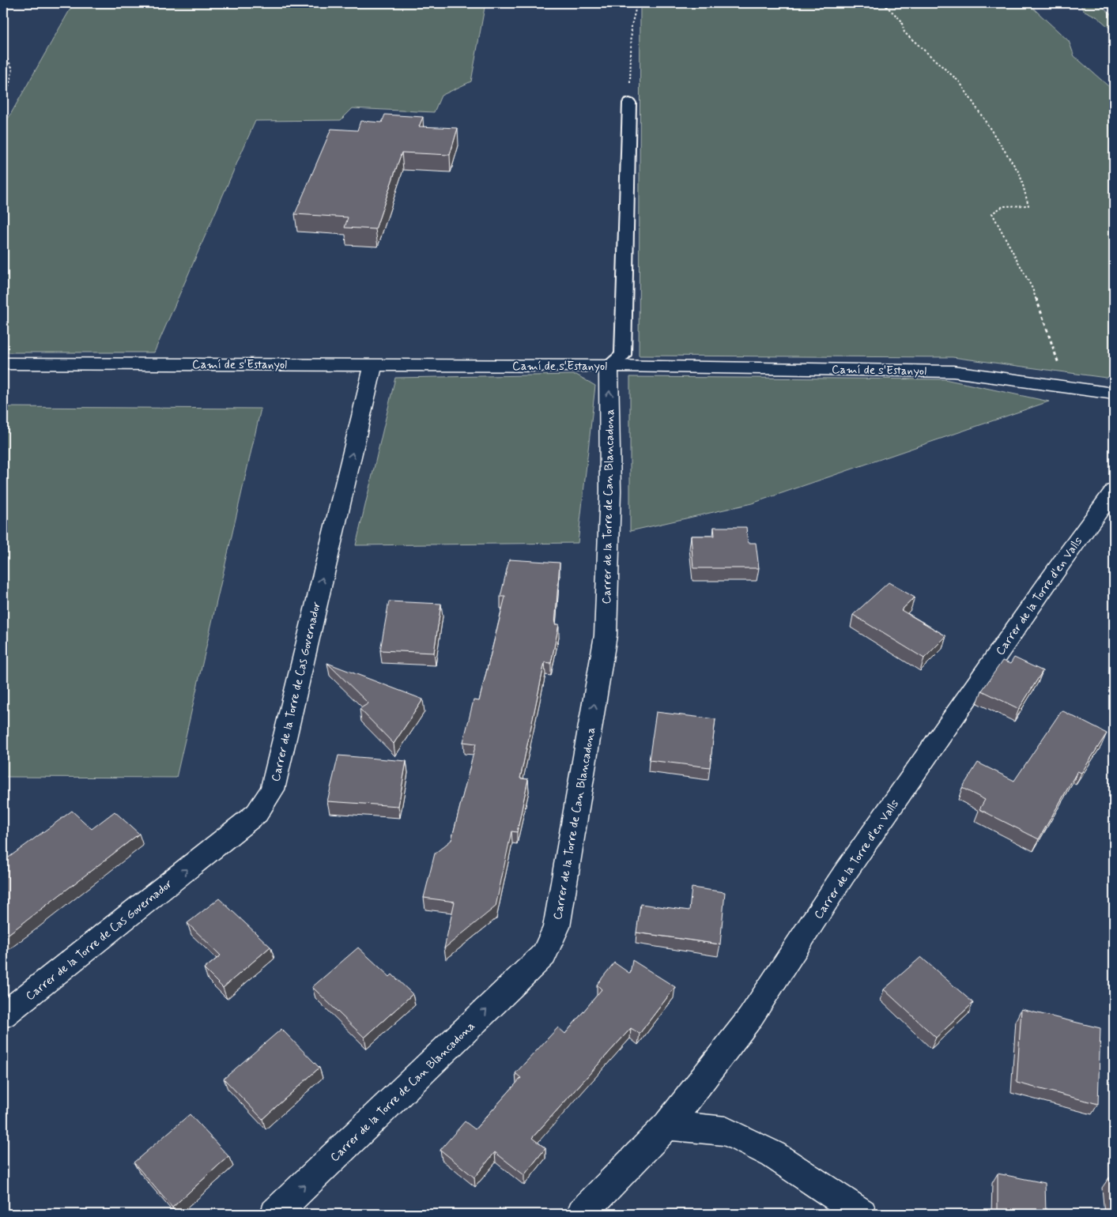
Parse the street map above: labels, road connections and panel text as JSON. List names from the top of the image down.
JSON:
{
  "streets": {
    "street": [
      "Camí de s'Estanyol",
      "Carrer de la Torre de Can Blancadona",
      "Carrer de la Torre d'en Valls",
      "Carrer de la Torre de Cas Governador"
    ]
  },
  "crossings": [
    ["Camí de s'Estanyol", "Carrer de la Torre de Can Blancadona"],
    ["Camí de s'Estanyol", "Carrer de la Torre de Cas Governador"]
  ],
  "one_way": ["Carrer de la Torre de Can Blancadona", "Carrer de la Torre de Cas Governador"]
}
